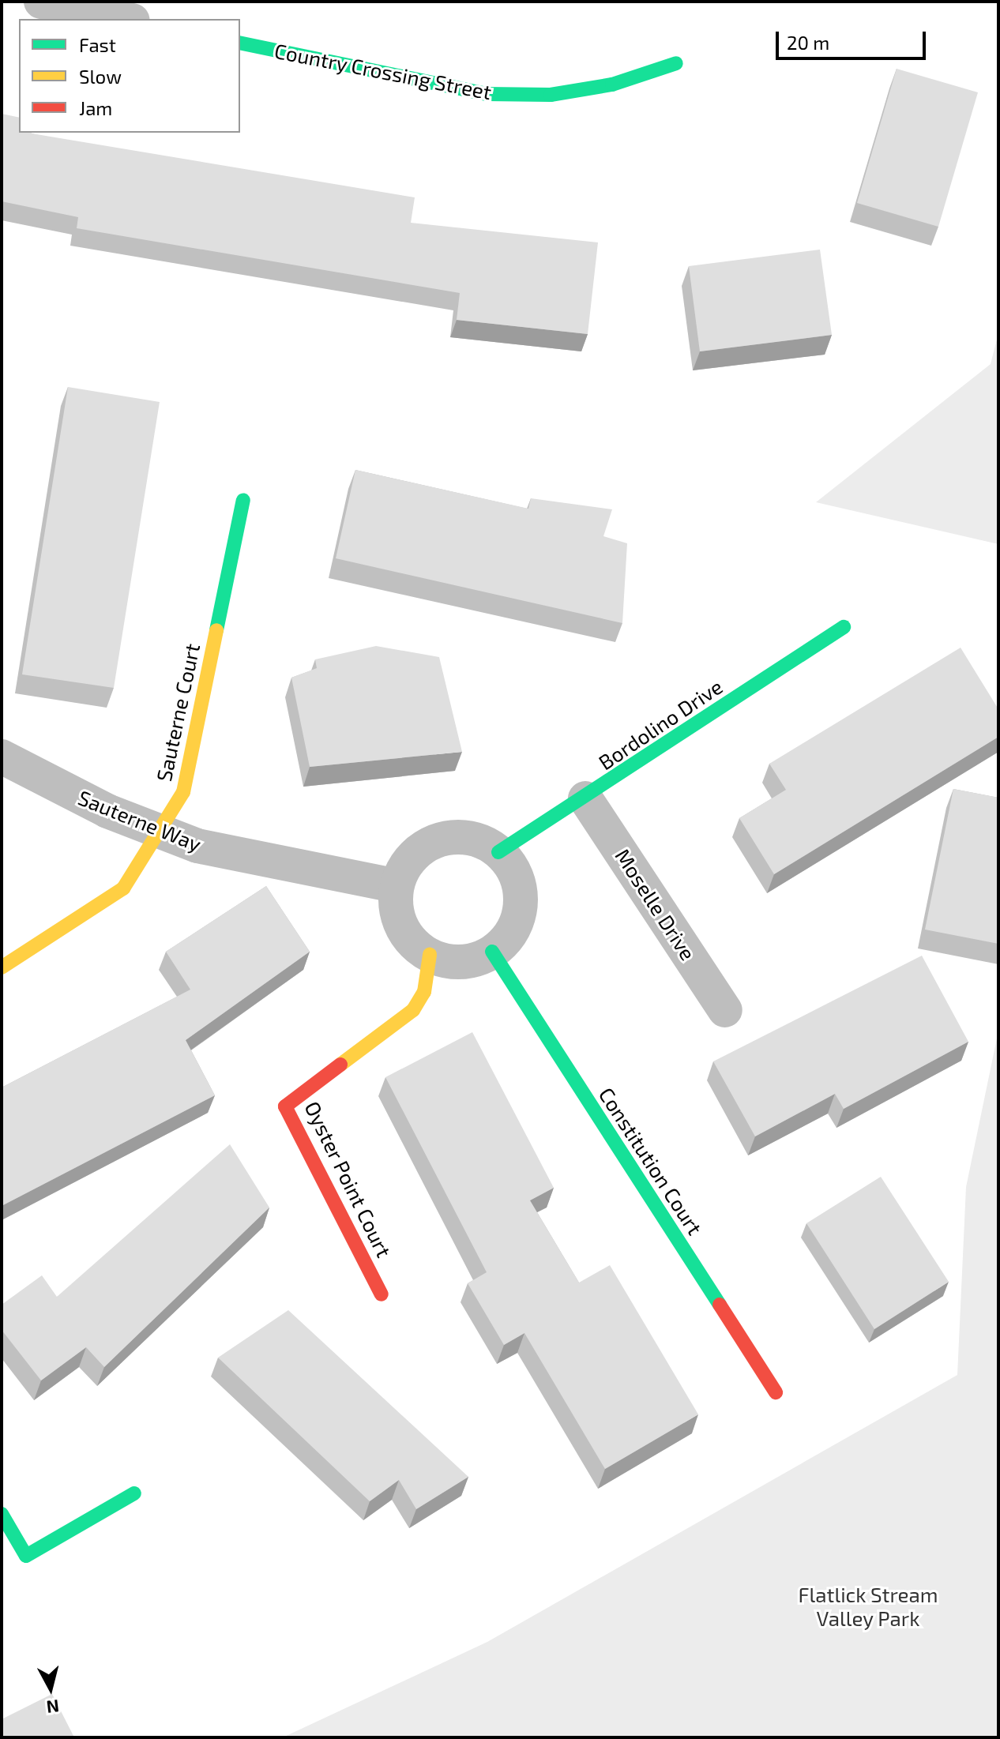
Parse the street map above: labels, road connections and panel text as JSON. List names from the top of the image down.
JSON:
{
  "streets": {
    "street": [
      "Country Crossing Street",
      "Sauterne Court",
      "Bordolino Drive",
      "Sauterne Way",
      "Moselle Drive",
      "Constitution Court",
      "Oyster Point Court"
    ]
  },
  "crossings": [
    ["Sauterne Court", "Sauterne Way"],
    ["Bordolino Drive", "Sauterne Way"],
    ["Bordolino Drive", "Moselle Drive"],
    ["Bordolino Drive", "Constitution Court"],
    ["Bordolino Drive", "Oyster Point Court"],
    ["Sauterne Way", "Constitution Court"],
    ["Sauterne Way", "Oyster Point Court"],
    ["Constitution Court", "Oyster Point Court"]
  ],
  "parks": ["Flatlick Stream Valley Park"],
  "legend": ["Fast", "Slow", "Jam"],
  "scale_bar": "20 m",
  "north": "bottom"
}
